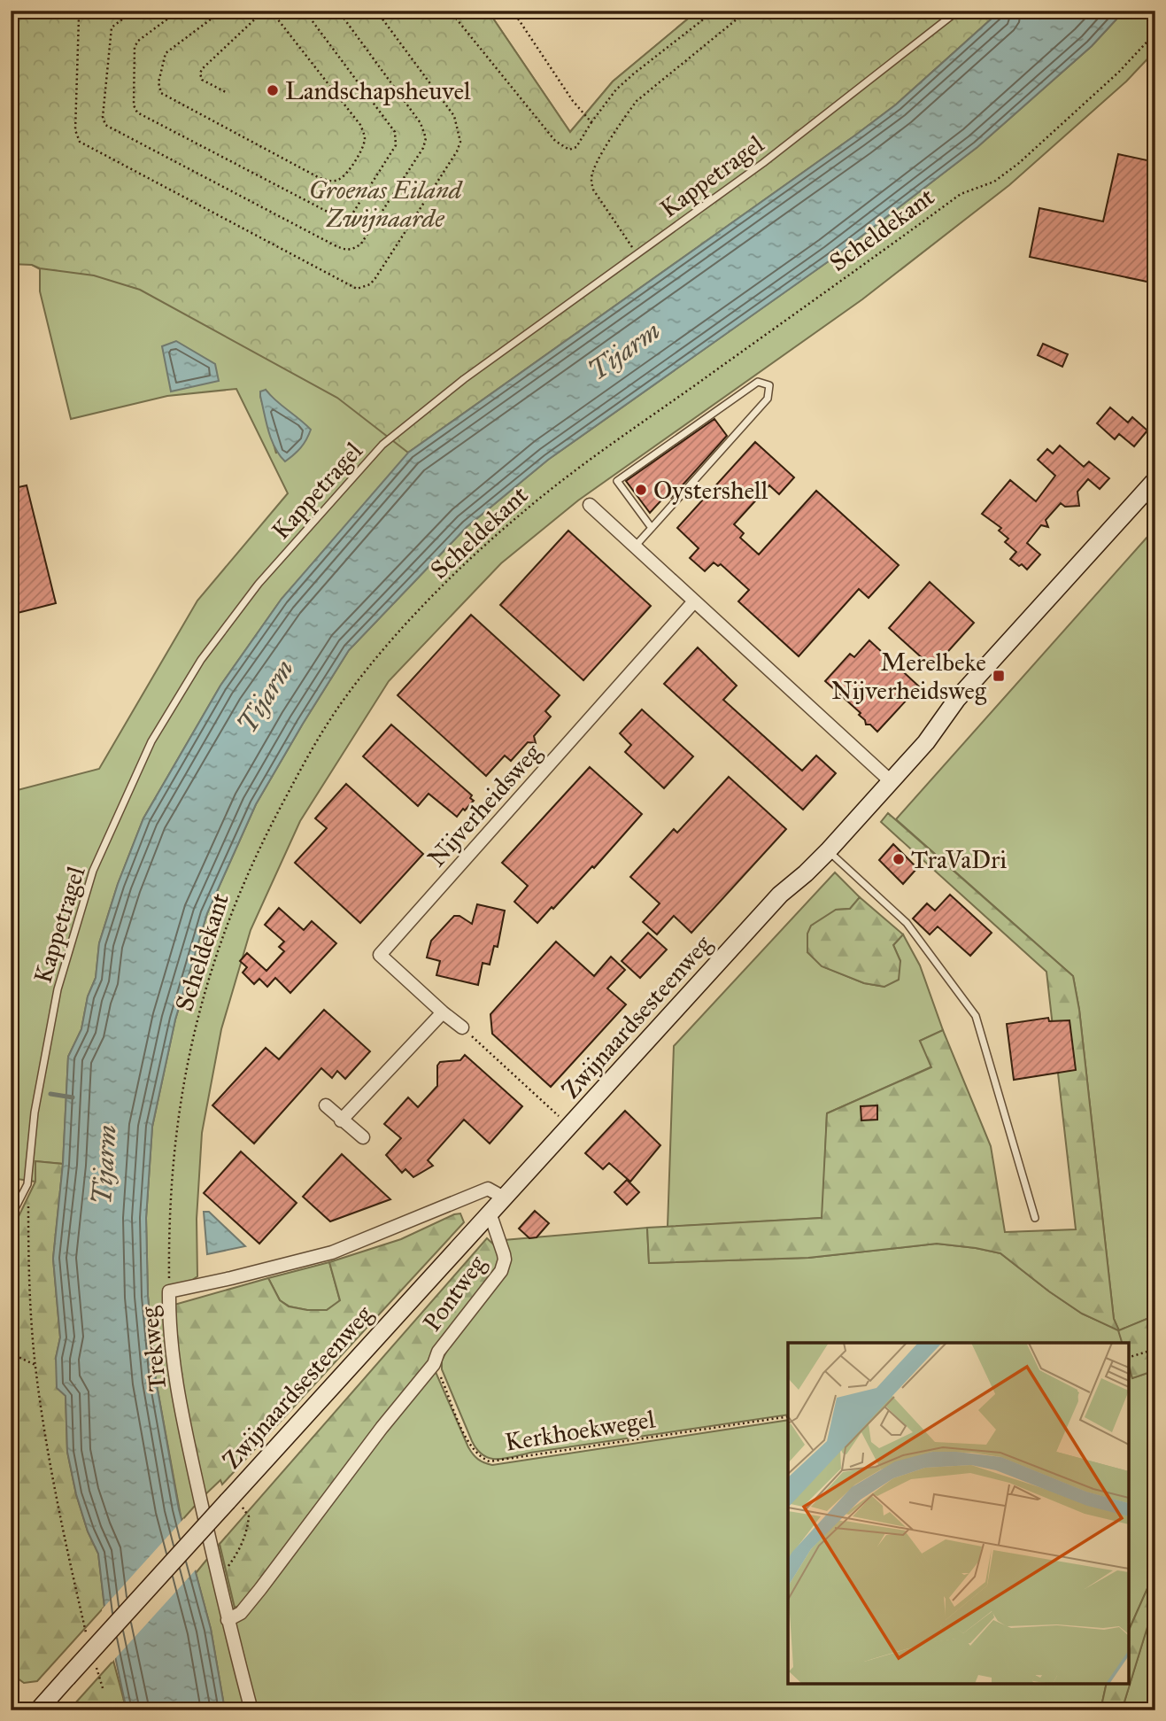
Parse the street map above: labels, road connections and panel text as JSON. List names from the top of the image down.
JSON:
{
  "streets": {
    "main road": ["Zwijnaardsesteenweg"],
    "street": ["Nijverheidsweg", "Pontweg", "Trekweg"],
    "lane": ["Kappetragel"],
    "path": ["Scheldekant", "Kerkhoekwegel"]
  },
  "crossings": [
    ["Scheldekant", "Trekweg"],
    ["Zwijnaardsesteenweg", "Pontweg"],
    ["Zwijnaardsesteenweg", "Trekweg"],
    ["Pontweg", "Kerkhoekwegel"]
  ],
  "water": ["Tijarm"],
  "parks": ["Groenas Eiland Zwijnaarde"],
  "places": {
    "other": ["Landschapsheuvel", "Oystershell", "TraVaDri"],
    "transit": ["Merelbeke Nijverheidsweg"]
  }
}
